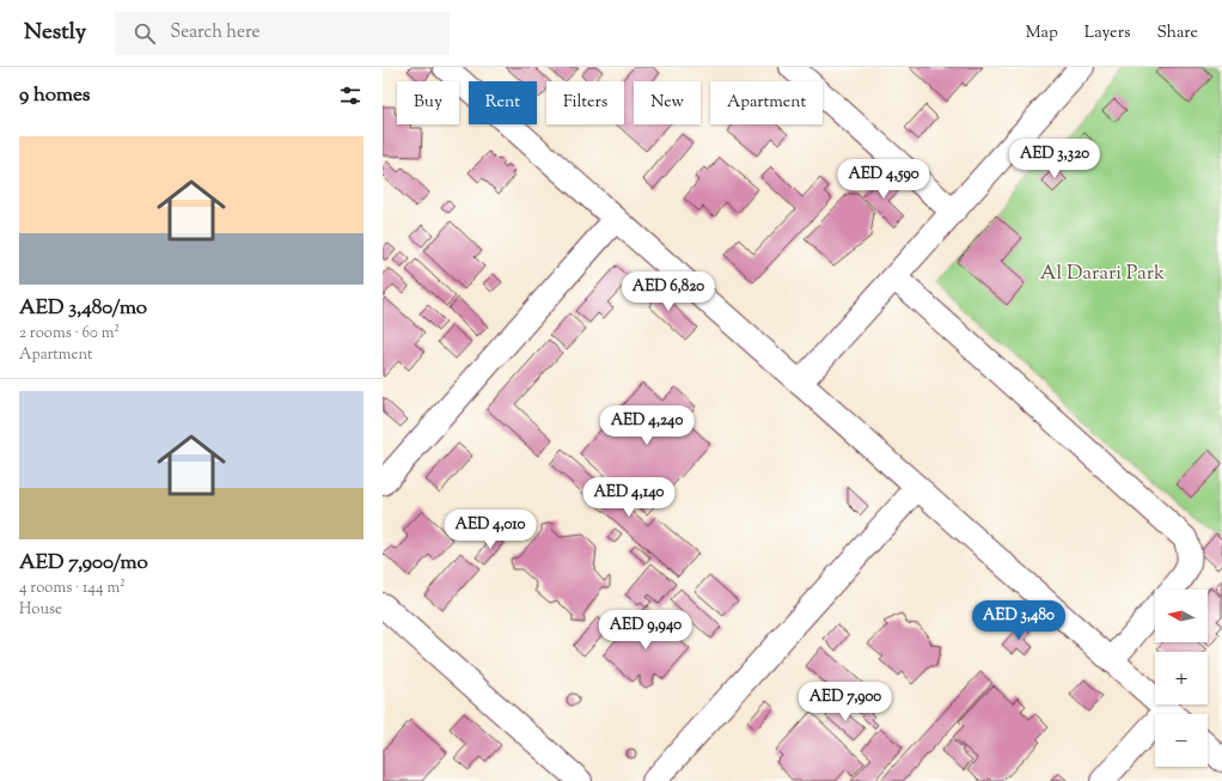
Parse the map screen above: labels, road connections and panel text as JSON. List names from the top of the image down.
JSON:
{
  "parks": ["Al Darari Park"],
  "north": "left",
  "page": {
    "header": "Nestly",
    "search": "Search here",
    "nav": ["Map", "Layers", "Share"],
    "heading": "9 homes",
    "chip": [
      "Buy",
      "Rent",
      "Filters",
      "New",
      "Apartment"
    ],
    "list": [
      {
        "name": "AED 3,480/mo",
        "note": "2 rooms · 60 m² · Apartment"
      },
      {
        "name": "AED 7,900/mo",
        "note": "4 rooms · 144 m² · House"
      }
    ],
    "price": [
      "AED 3,320",
      "AED 4,590",
      "AED 6,820",
      "AED 4,240",
      "AED 4,140",
      "AED 4,010",
      "AED 3,480",
      "AED 9,940",
      "AED 7,900"
    ],
    "map_buttons": ["+", "−"]
  }
}
